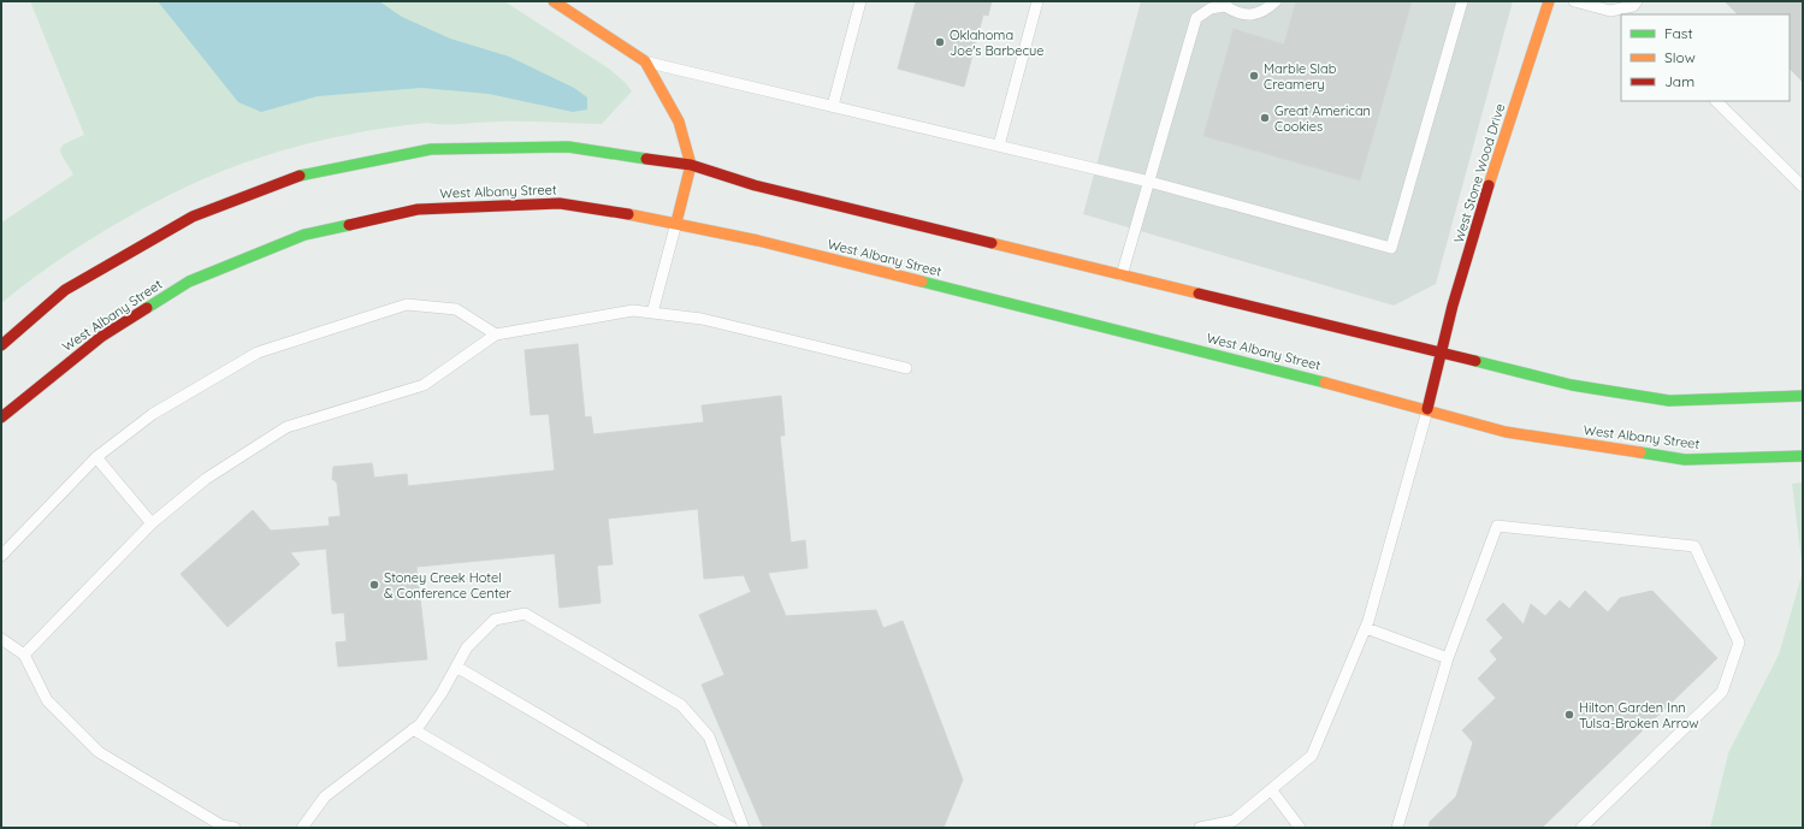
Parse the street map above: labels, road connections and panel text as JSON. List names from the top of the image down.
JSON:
{
  "streets": {
    "main road": ["West Stone Wood Drive", "West Albany Street"]
  },
  "crossings": [
    ["West Stone Wood Drive", "West Albany Street"]
  ],
  "places": [
    "Oklahoma Joe's Barbecue",
    "Marble Slab Creamery",
    "Great American Cookies",
    "Stoney Creek Hotel & Conference Center",
    "Hilton Garden Inn Tulsa-Broken Arrow"
  ],
  "legend": ["Fast", "Slow", "Jam"]
}
